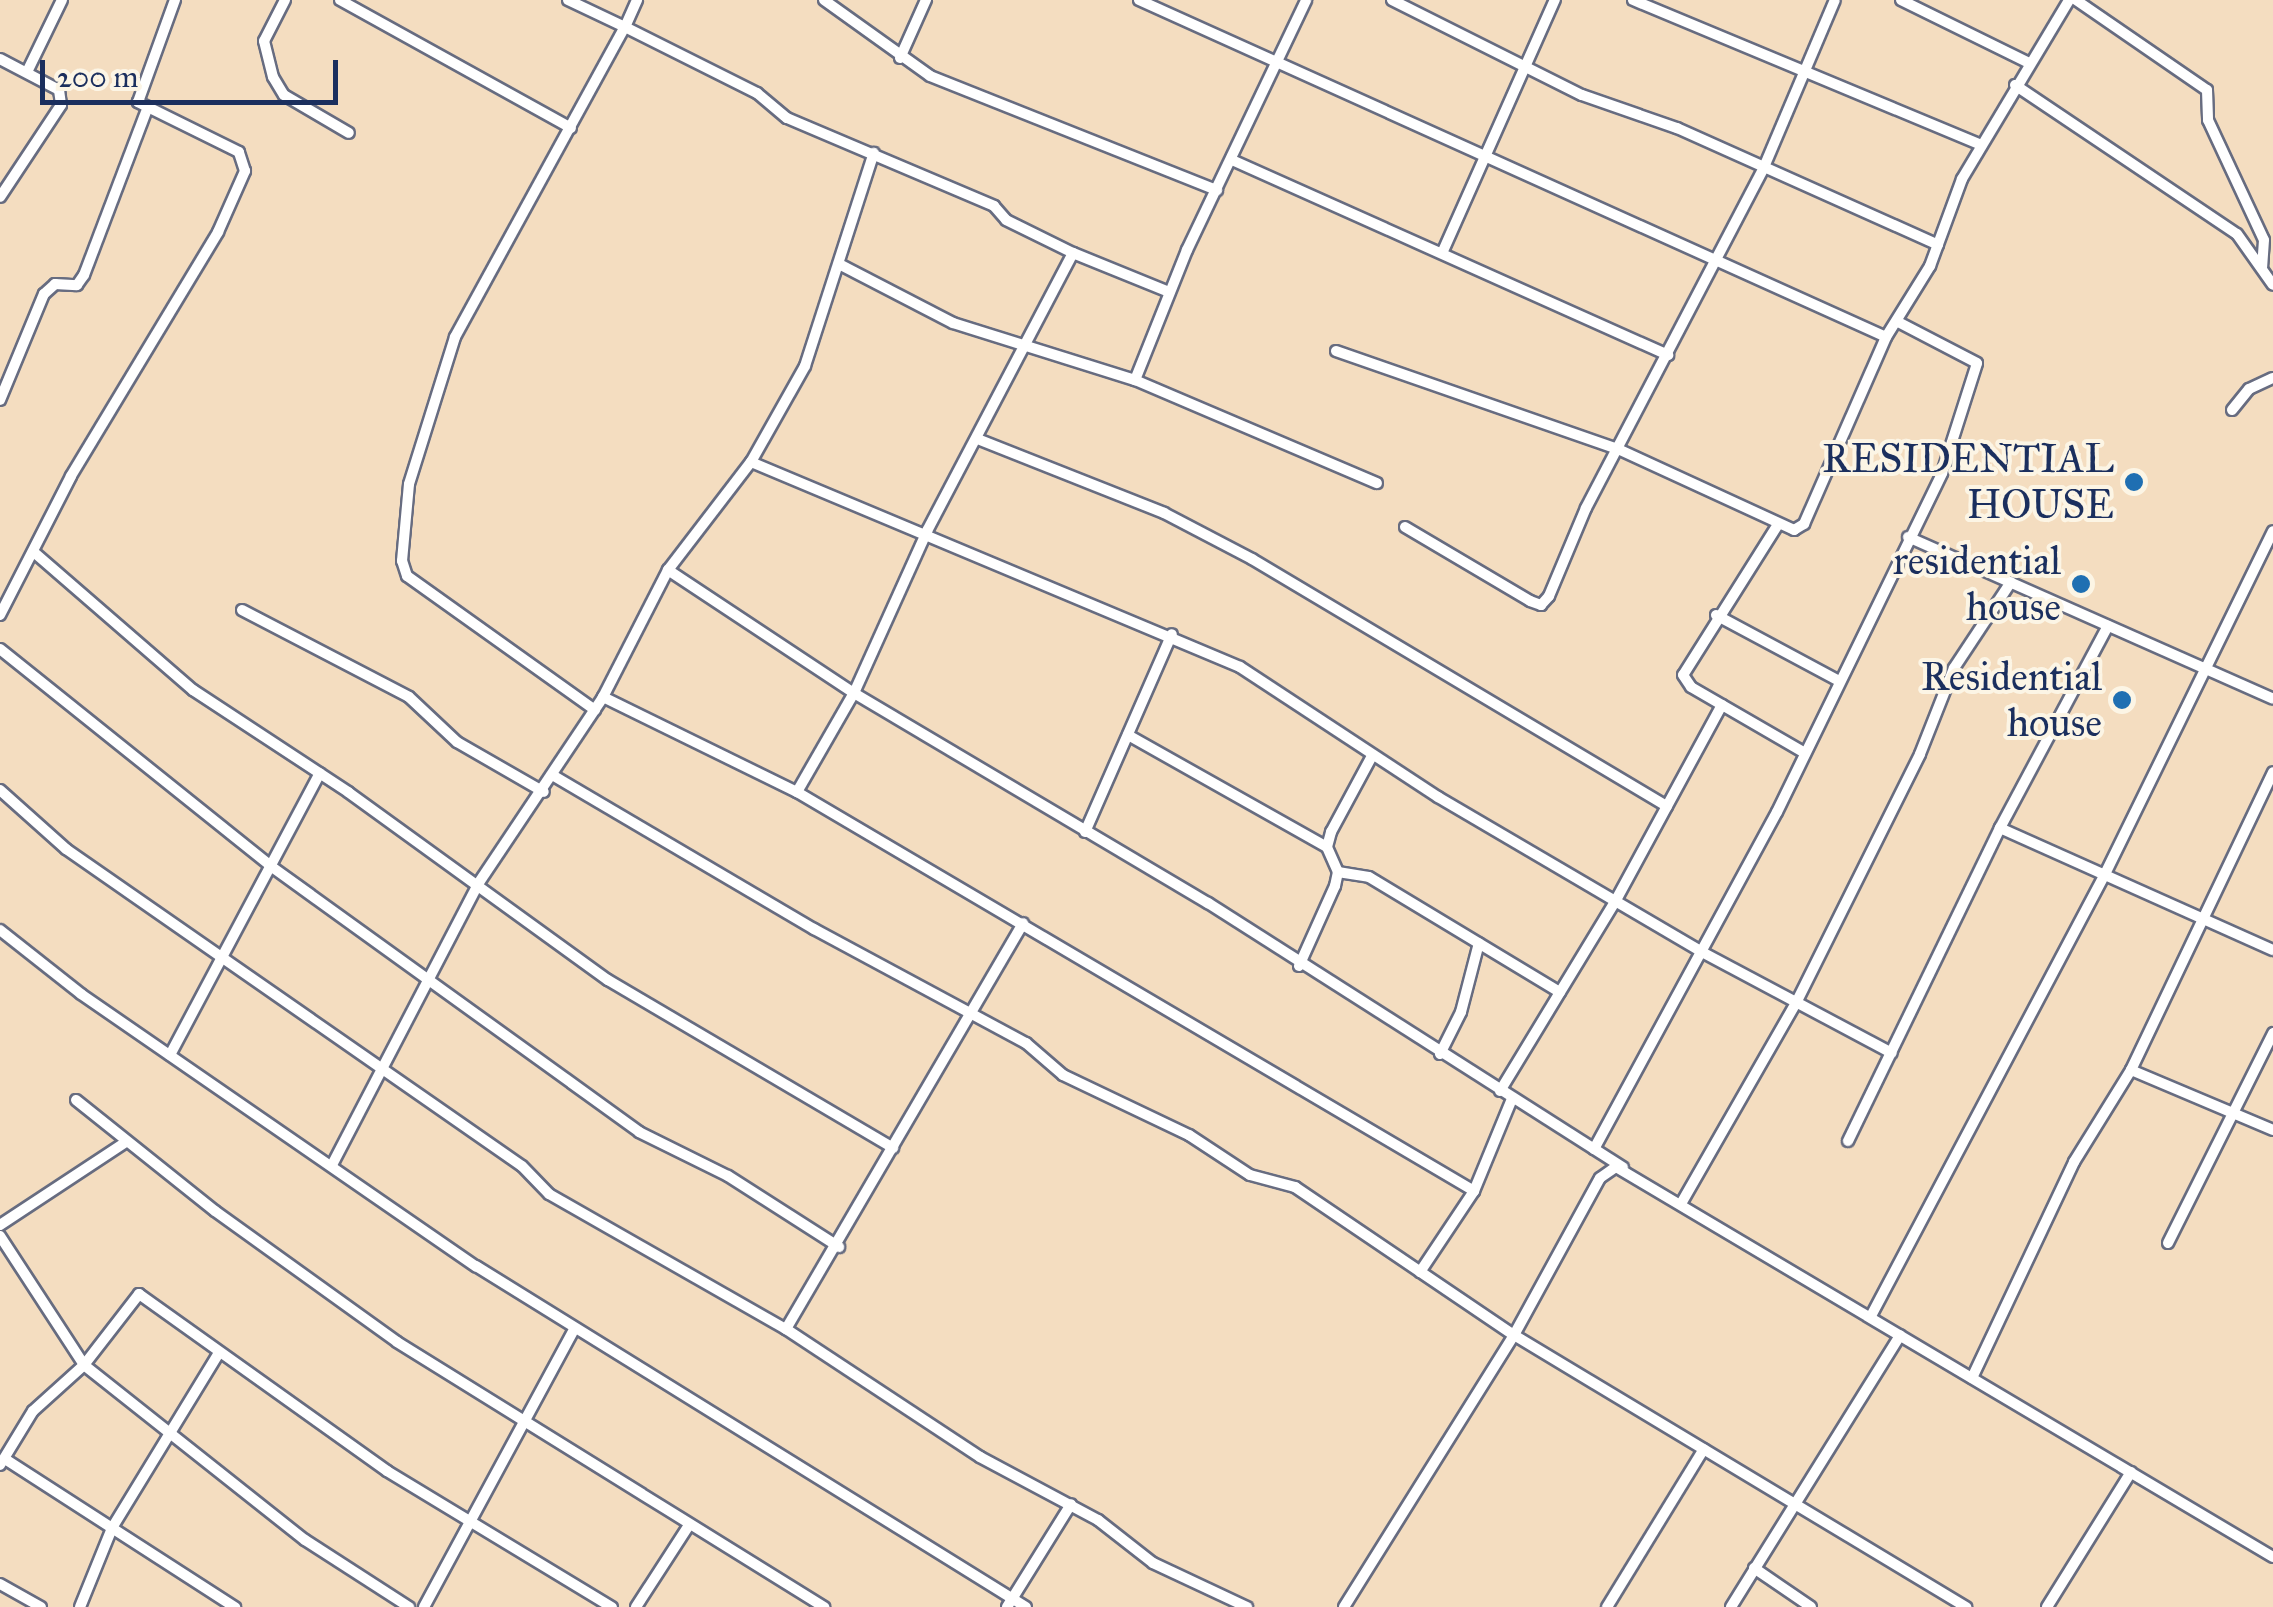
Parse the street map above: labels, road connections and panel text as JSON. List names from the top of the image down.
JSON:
{
  "places": ["RESIDENTIAL HOUSE", "residential house", "Residential house"],
  "scale_bar": "200 m"
}
